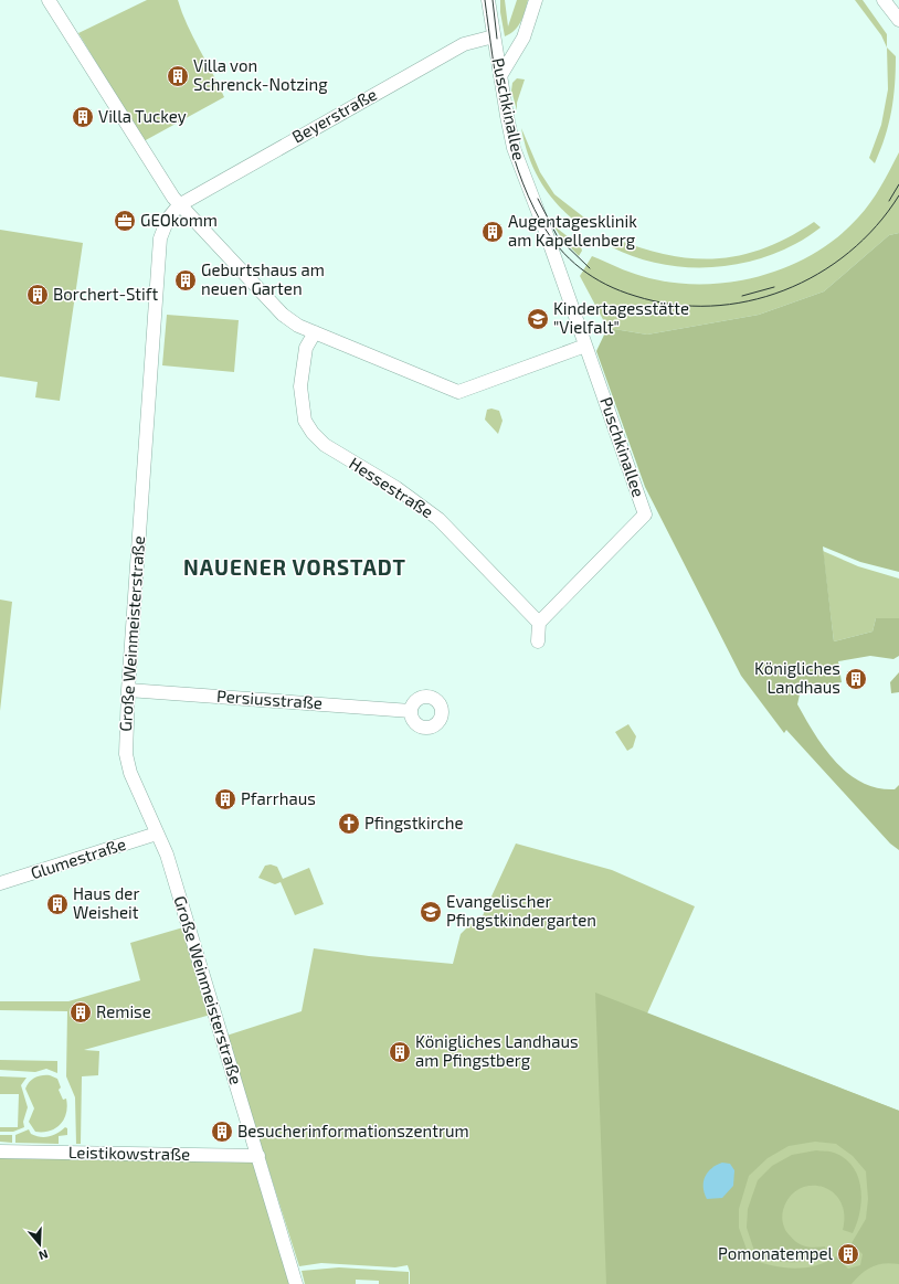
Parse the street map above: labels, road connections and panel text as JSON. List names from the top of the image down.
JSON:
{
  "streets": {
    "street": [
      "Puschkinallee",
      "Beyerstraße",
      "Hessestraße",
      "Große Weinmeisterstraße",
      "Persiusstraße",
      "Glumestraße",
      "Leistikowstraße"
    ]
  },
  "crossings": [
    ["Puschkinallee", "Beyerstraße"],
    ["Puschkinallee", "Hessestraße"],
    ["Beyerstraße", "Große Weinmeisterstraße"],
    ["Große Weinmeisterstraße", "Persiusstraße"],
    ["Große Weinmeisterstraße", "Glumestraße"],
    ["Große Weinmeisterstraße", "Leistikowstraße"]
  ],
  "districts": ["NAUENER VORSTADT"],
  "places": {
    "building": [
      "Villa von Schrenck-Notzing",
      "Villa Tuckey",
      "Augentagesklinik am Kapellenberg",
      "Geburtshaus am neuen Garten",
      "Borchert-Stift",
      "Königliches Landhaus",
      "Pfarrhaus",
      "Haus der Weisheit",
      "Remise",
      "Königliches Landhaus am Pfingstberg",
      "Besucherinformationszentrum",
      "Pomonatempel"
    ],
    "office": ["GEOkomm"],
    "school or university": ["Kindertagesstätte \"Vielfalt\"", "Evangelischer Pfingstkindergarten"],
    "church": ["Pfingstkirche"]
  },
  "north": "bottom"
}
